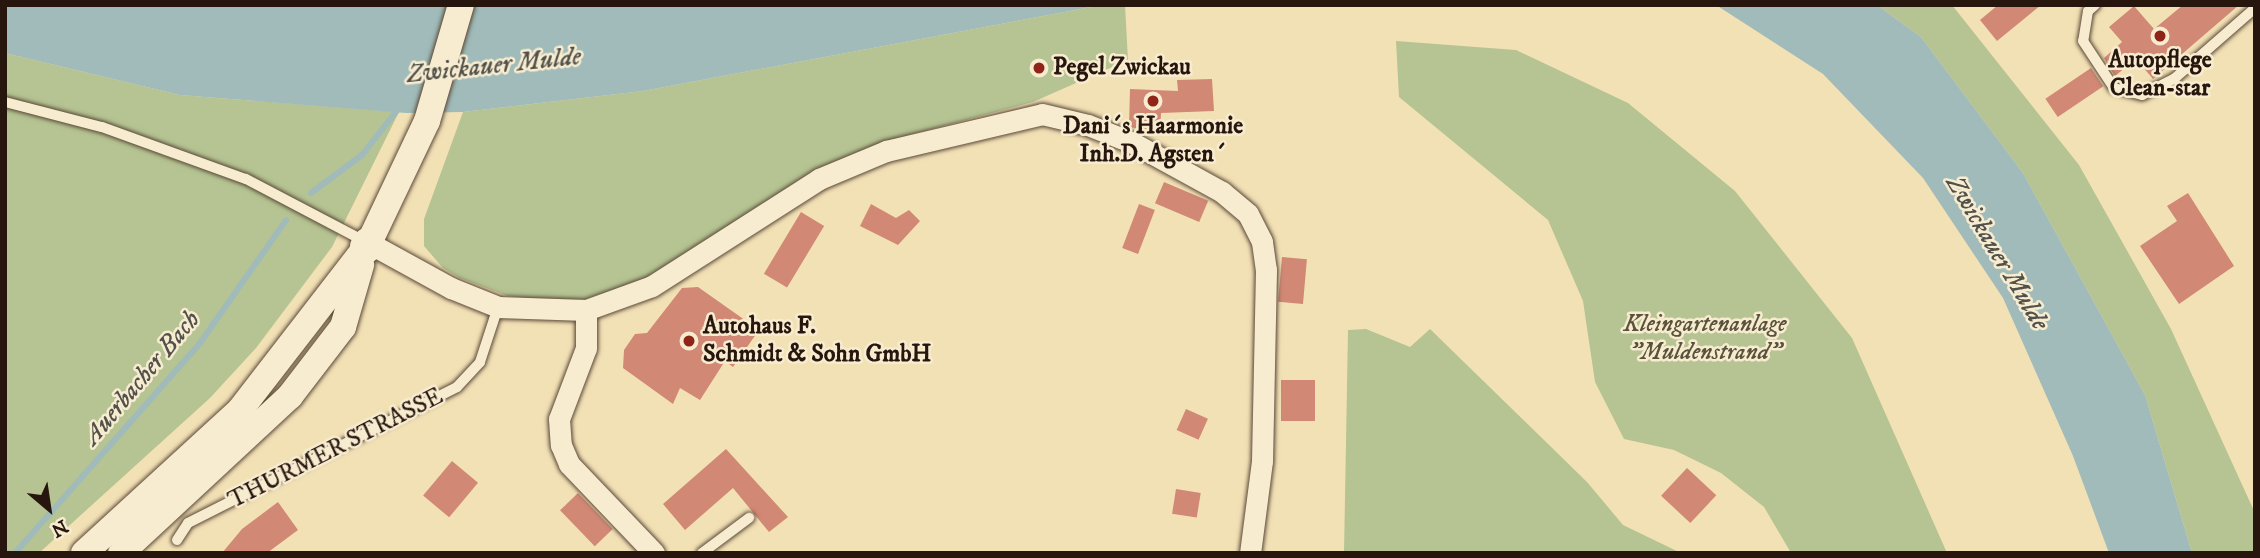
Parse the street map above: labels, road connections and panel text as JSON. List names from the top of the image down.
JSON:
{
  "streets": {
    "street": ["THURMER STRASSE"]
  },
  "water": ["Zwickauer Mulde", "Auerbacher Bach"],
  "parks": ["Kleingartenanlage \"Muldenstrand\""],
  "places": [
    "Autopflege Clean-star",
    "Pegel Zwickau",
    "Dani´s Haarmonie Inh.D. Agsten´",
    "Autohaus F. Schmidt & Sohn GmbH"
  ],
  "north": "bottom right"
}
